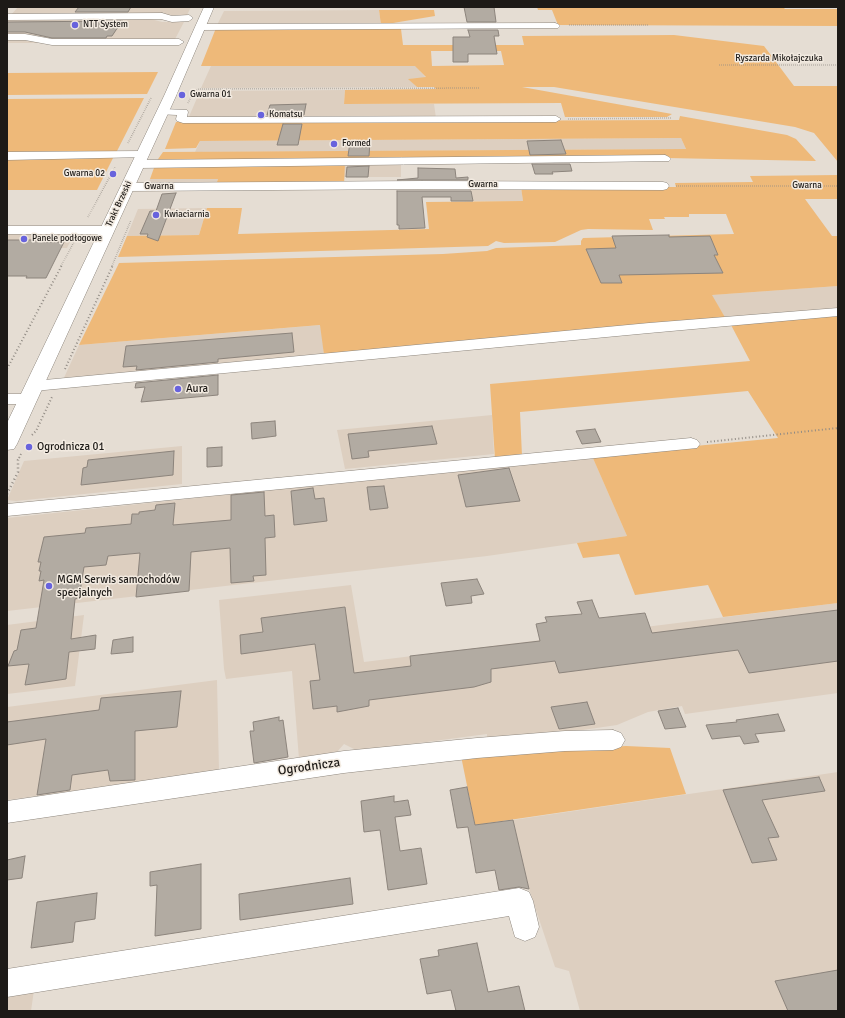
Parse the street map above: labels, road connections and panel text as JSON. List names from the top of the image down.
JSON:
{
  "streets": {
    "main road": ["Trakt Brzeski"],
    "street": ["Gwarna", "Ogrodnicza"],
    "path": ["Ryszarda Mikołajczuka"]
  },
  "crossings": [
    ["Gwarna", "Trakt Brzeski"]
  ],
  "places": [
    "NTT System",
    "Gwarna 01",
    "Komatsu",
    "Formed",
    "Gwarna 02",
    "Kwiaciarnia",
    "Panele podłogowe",
    "Aura",
    "Ogrodnicza 01",
    "MGM Serwis samochodów specjalnych"
  ]
}
